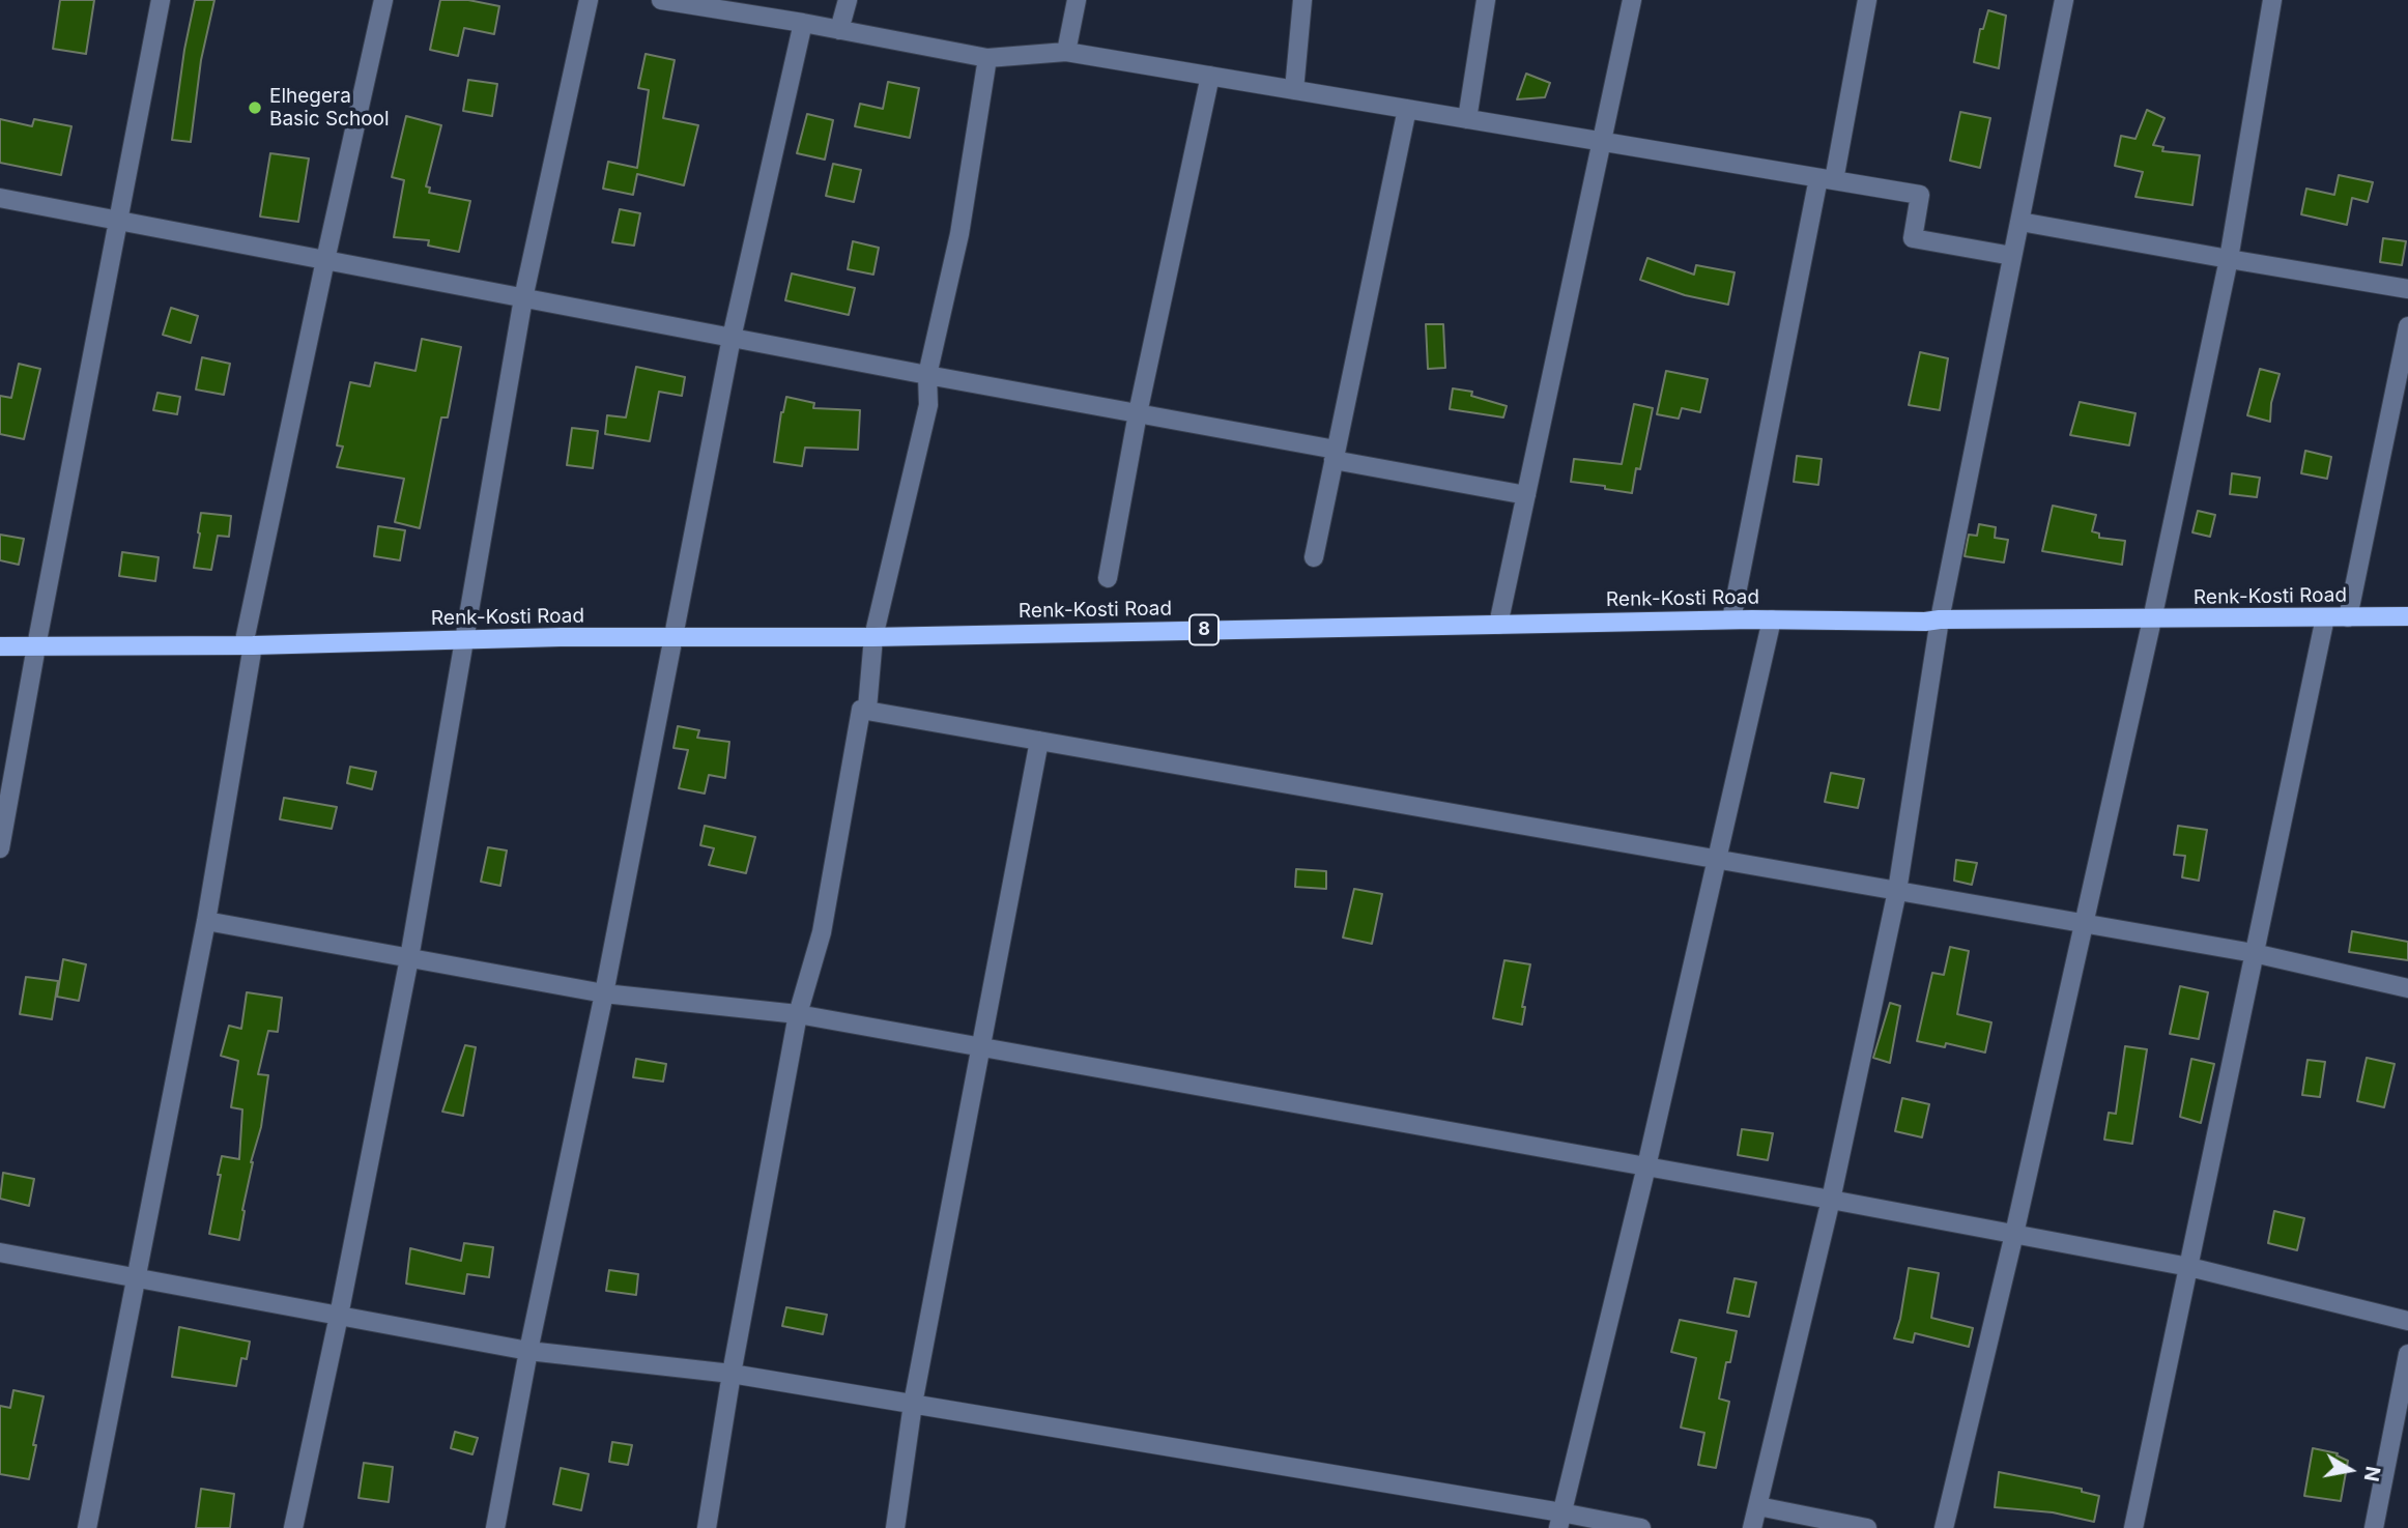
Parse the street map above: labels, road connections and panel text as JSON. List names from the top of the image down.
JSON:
{
  "streets": {
    "main road": ["Renk-Kosti Road", "8"]
  },
  "places": ["Elhegera Basic School"],
  "north": "right"
}
